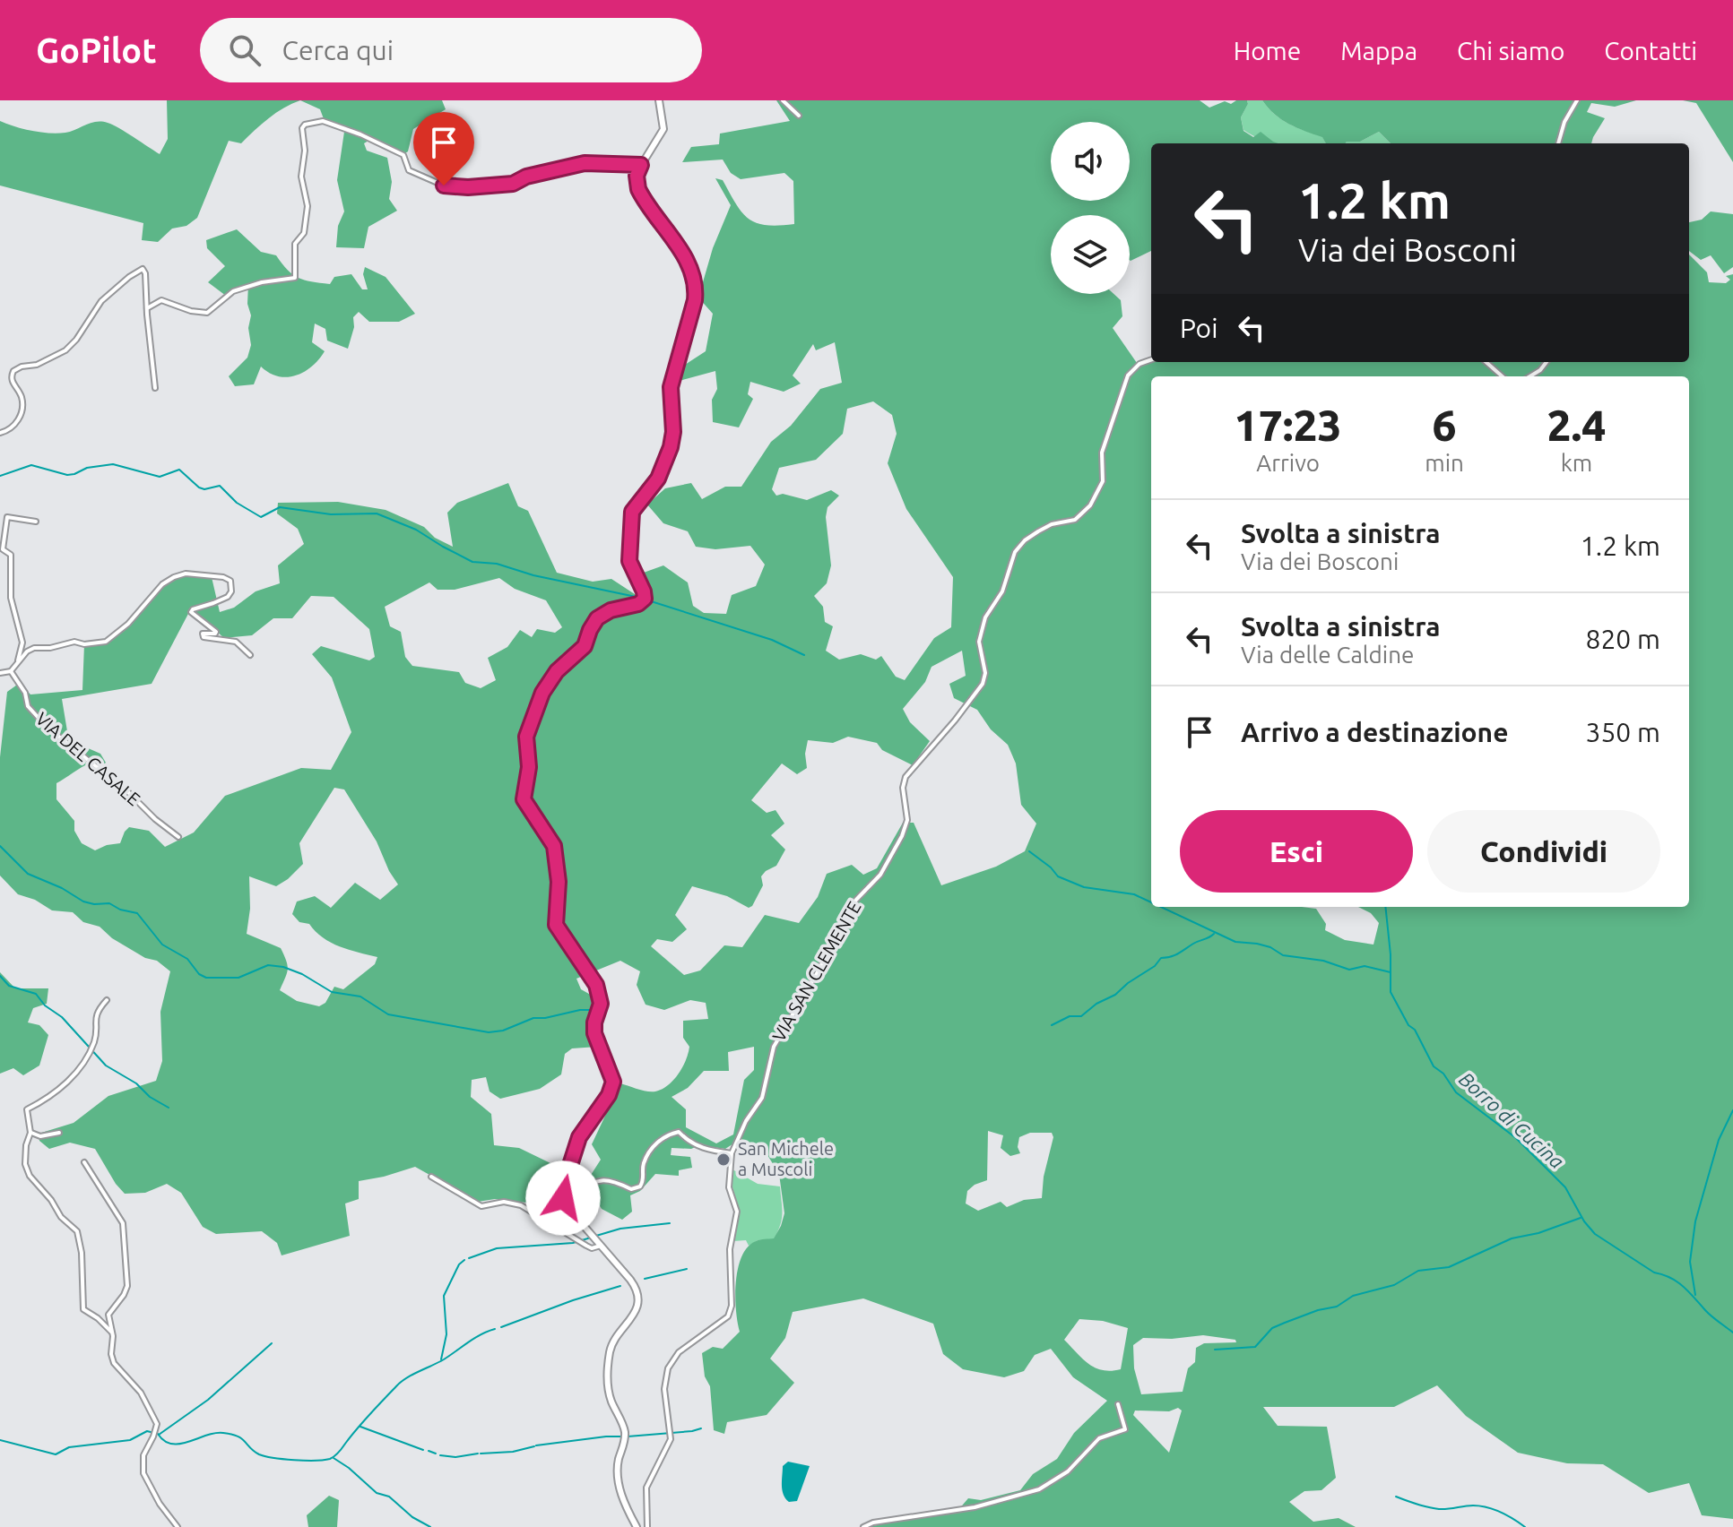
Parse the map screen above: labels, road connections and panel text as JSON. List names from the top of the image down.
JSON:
{
  "streets": {
    "street": ["VIA DEL CASALE", "VIA SAN CLEMENTE"]
  },
  "water": ["Borro di Cucina"],
  "places": ["San Michele a Muscoli"],
  "page": {
    "header": "GoPilot",
    "search": "Cerca qui",
    "nav": [
      "Home",
      "Mappa",
      "Chi siamo",
      "Contatti"
    ],
    "turn": ["1.2 km", "Via dei Bosconi"],
    "then": "Poi",
    "eta": [
      "17:23",
      "Arrivo",
      "6",
      "min",
      "2.4",
      "km"
    ],
    "list": [
      {
        "name": "Svolta a sinistra",
        "note": "Via dei Bosconi",
        "value": "1.2 km"
      },
      {
        "name": "Svolta a sinistra",
        "note": "Via delle Caldine",
        "value": "820 m"
      },
      {
        "name": "Arrivo a destinazione",
        "value": "350 m"
      }
    ],
    "buttons": ["Esci", "Condividi"]
  }
}
